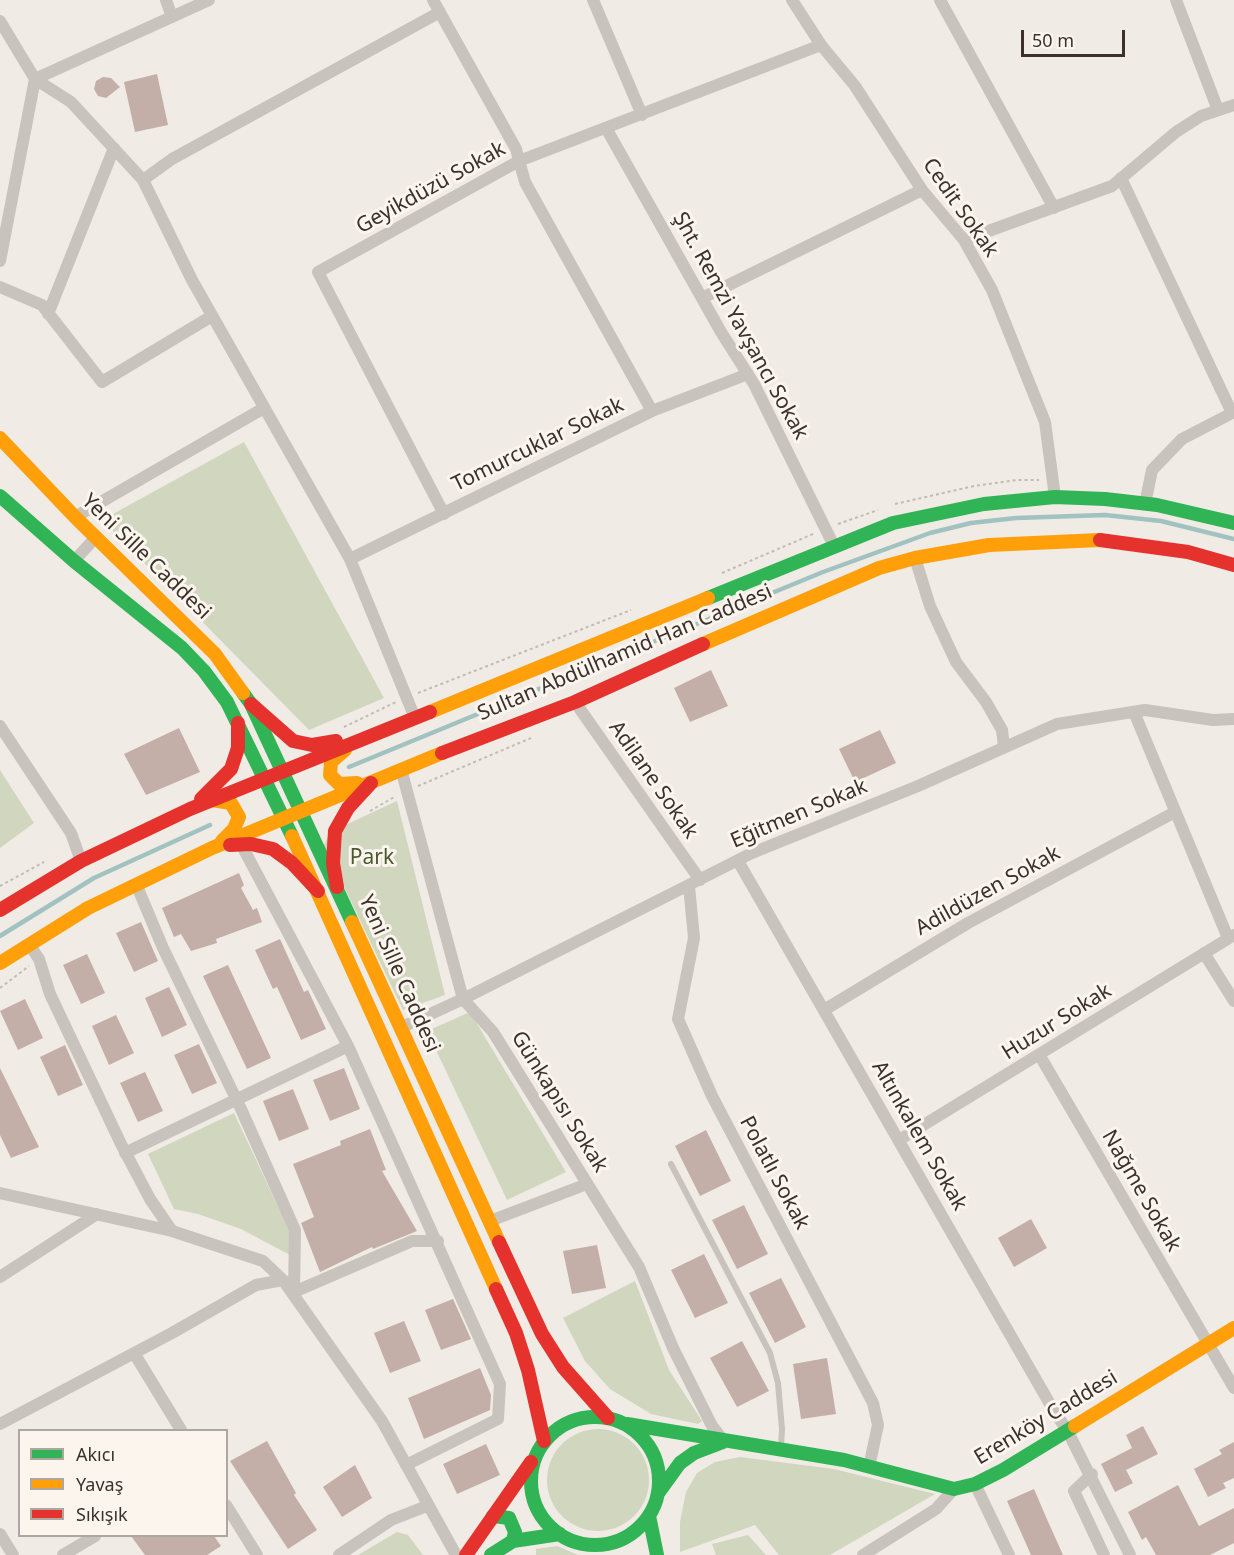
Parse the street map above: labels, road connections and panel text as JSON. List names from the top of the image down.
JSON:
{
  "streets": {
    "main road": ["Yeni Sille Caddesi", "Sultan Abdülhamid Han Caddesi", "Erenköy Caddesi"],
    "street": [
      "Geyikdüzü Sokak",
      "Cedit Sokak",
      "Şht. Remzi Yavşancı Sokak",
      "Tomurcuklar Sokak",
      "Adilane Sokak",
      "Eğitmen Sokak",
      "Adildüzen Sokak",
      "Huzur Sokak",
      "Günkapısı Sokak",
      "Altınkalem Sokak",
      "Polatlı Sokak",
      "Nağme Sokak"
    ]
  },
  "crossings": [
    ["Geyikdüzü Sokak", "Cedit Sokak"],
    ["Geyikdüzü Sokak", "Şht. Remzi Yavşancı Sokak"],
    ["Geyikdüzü Sokak", "Tomurcuklar Sokak"],
    ["Cedit Sokak", "Sultan Abdülhamid Han Caddesi"],
    ["Şht. Remzi Yavşancı Sokak", "Tomurcuklar Sokak"],
    ["Şht. Remzi Yavşancı Sokak", "Sultan Abdülhamid Han Caddesi"],
    ["Yeni Sille Caddesi", "Sultan Abdülhamid Han Caddesi"],
    ["Yeni Sille Caddesi", "Eğitmen Sokak"],
    ["Yeni Sille Caddesi", "Erenköy Caddesi"],
    ["Sultan Abdülhamid Han Caddesi", "Adilane Sokak"],
    ["Sultan Abdülhamid Han Caddesi", "Günkapısı Sokak"],
    ["Adilane Sokak", "Eğitmen Sokak"],
    ["Adilane Sokak", "Polatlı Sokak"],
    ["Eğitmen Sokak", "Günkapısı Sokak"],
    ["Eğitmen Sokak", "Altınkalem Sokak"],
    ["Eğitmen Sokak", "Polatlı Sokak"],
    ["Adildüzen Sokak", "Altınkalem Sokak"],
    ["Huzur Sokak", "Altınkalem Sokak"],
    ["Huzur Sokak", "Nağme Sokak"],
    ["Günkapısı Sokak", "Erenköy Caddesi"],
    ["Altınkalem Sokak", "Erenköy Caddesi"],
    ["Polatlı Sokak", "Erenköy Caddesi"],
    ["Nağme Sokak", "Erenköy Caddesi"]
  ],
  "parks": ["Park"],
  "legend": ["Akıcı", "Yavaş", "Sıkışık"],
  "scale_bar": "50 m"
}
